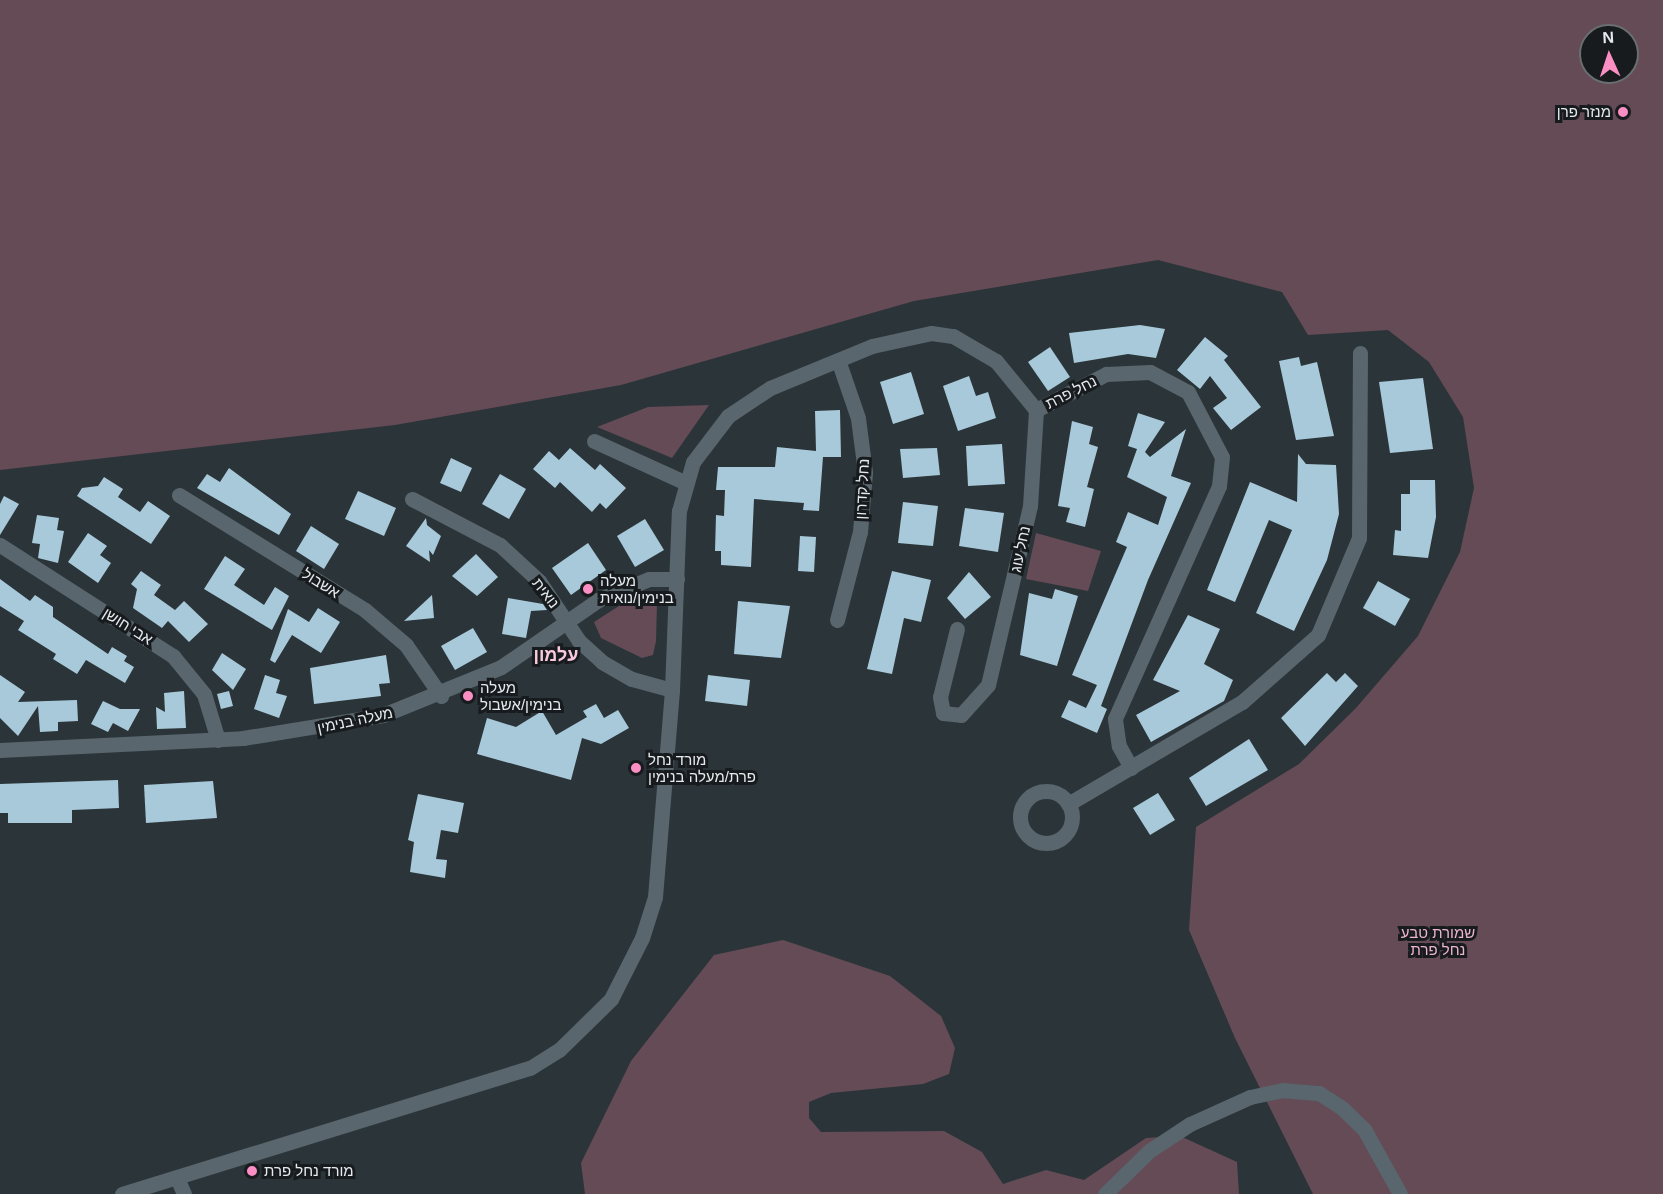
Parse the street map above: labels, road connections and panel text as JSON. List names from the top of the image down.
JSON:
{
  "streets": {
    "street": [
      "נחל פרת",
      "נחל קדרון",
      "נחל עוג",
      "אשבול",
      "נואית",
      "אבי חושן",
      "מעלה בנימין"
    ]
  },
  "crossings": [
    ["נחל פרת", "נחל קדרון"],
    ["נחל פרת", "נחל עוג"],
    ["נחל פרת", "נואית"],
    ["נחל פרת", "מעלה בנימין"],
    ["אשבול", "מעלה בנימין"],
    ["נואית", "מעלה בנימין"],
    ["אבי חושן", "מעלה בנימין"]
  ],
  "districts": ["עלמון"],
  "parks": ["שמורת טבע נחל פרת"],
  "places": [
    "מנזר פרן",
    "מעלה בנימין/נואית",
    "מעלה בנימין/אשבול",
    "מורד נחל פרת/מעלה בנימין",
    "מורד נחל פרת"
  ],
  "north": "top"
}
